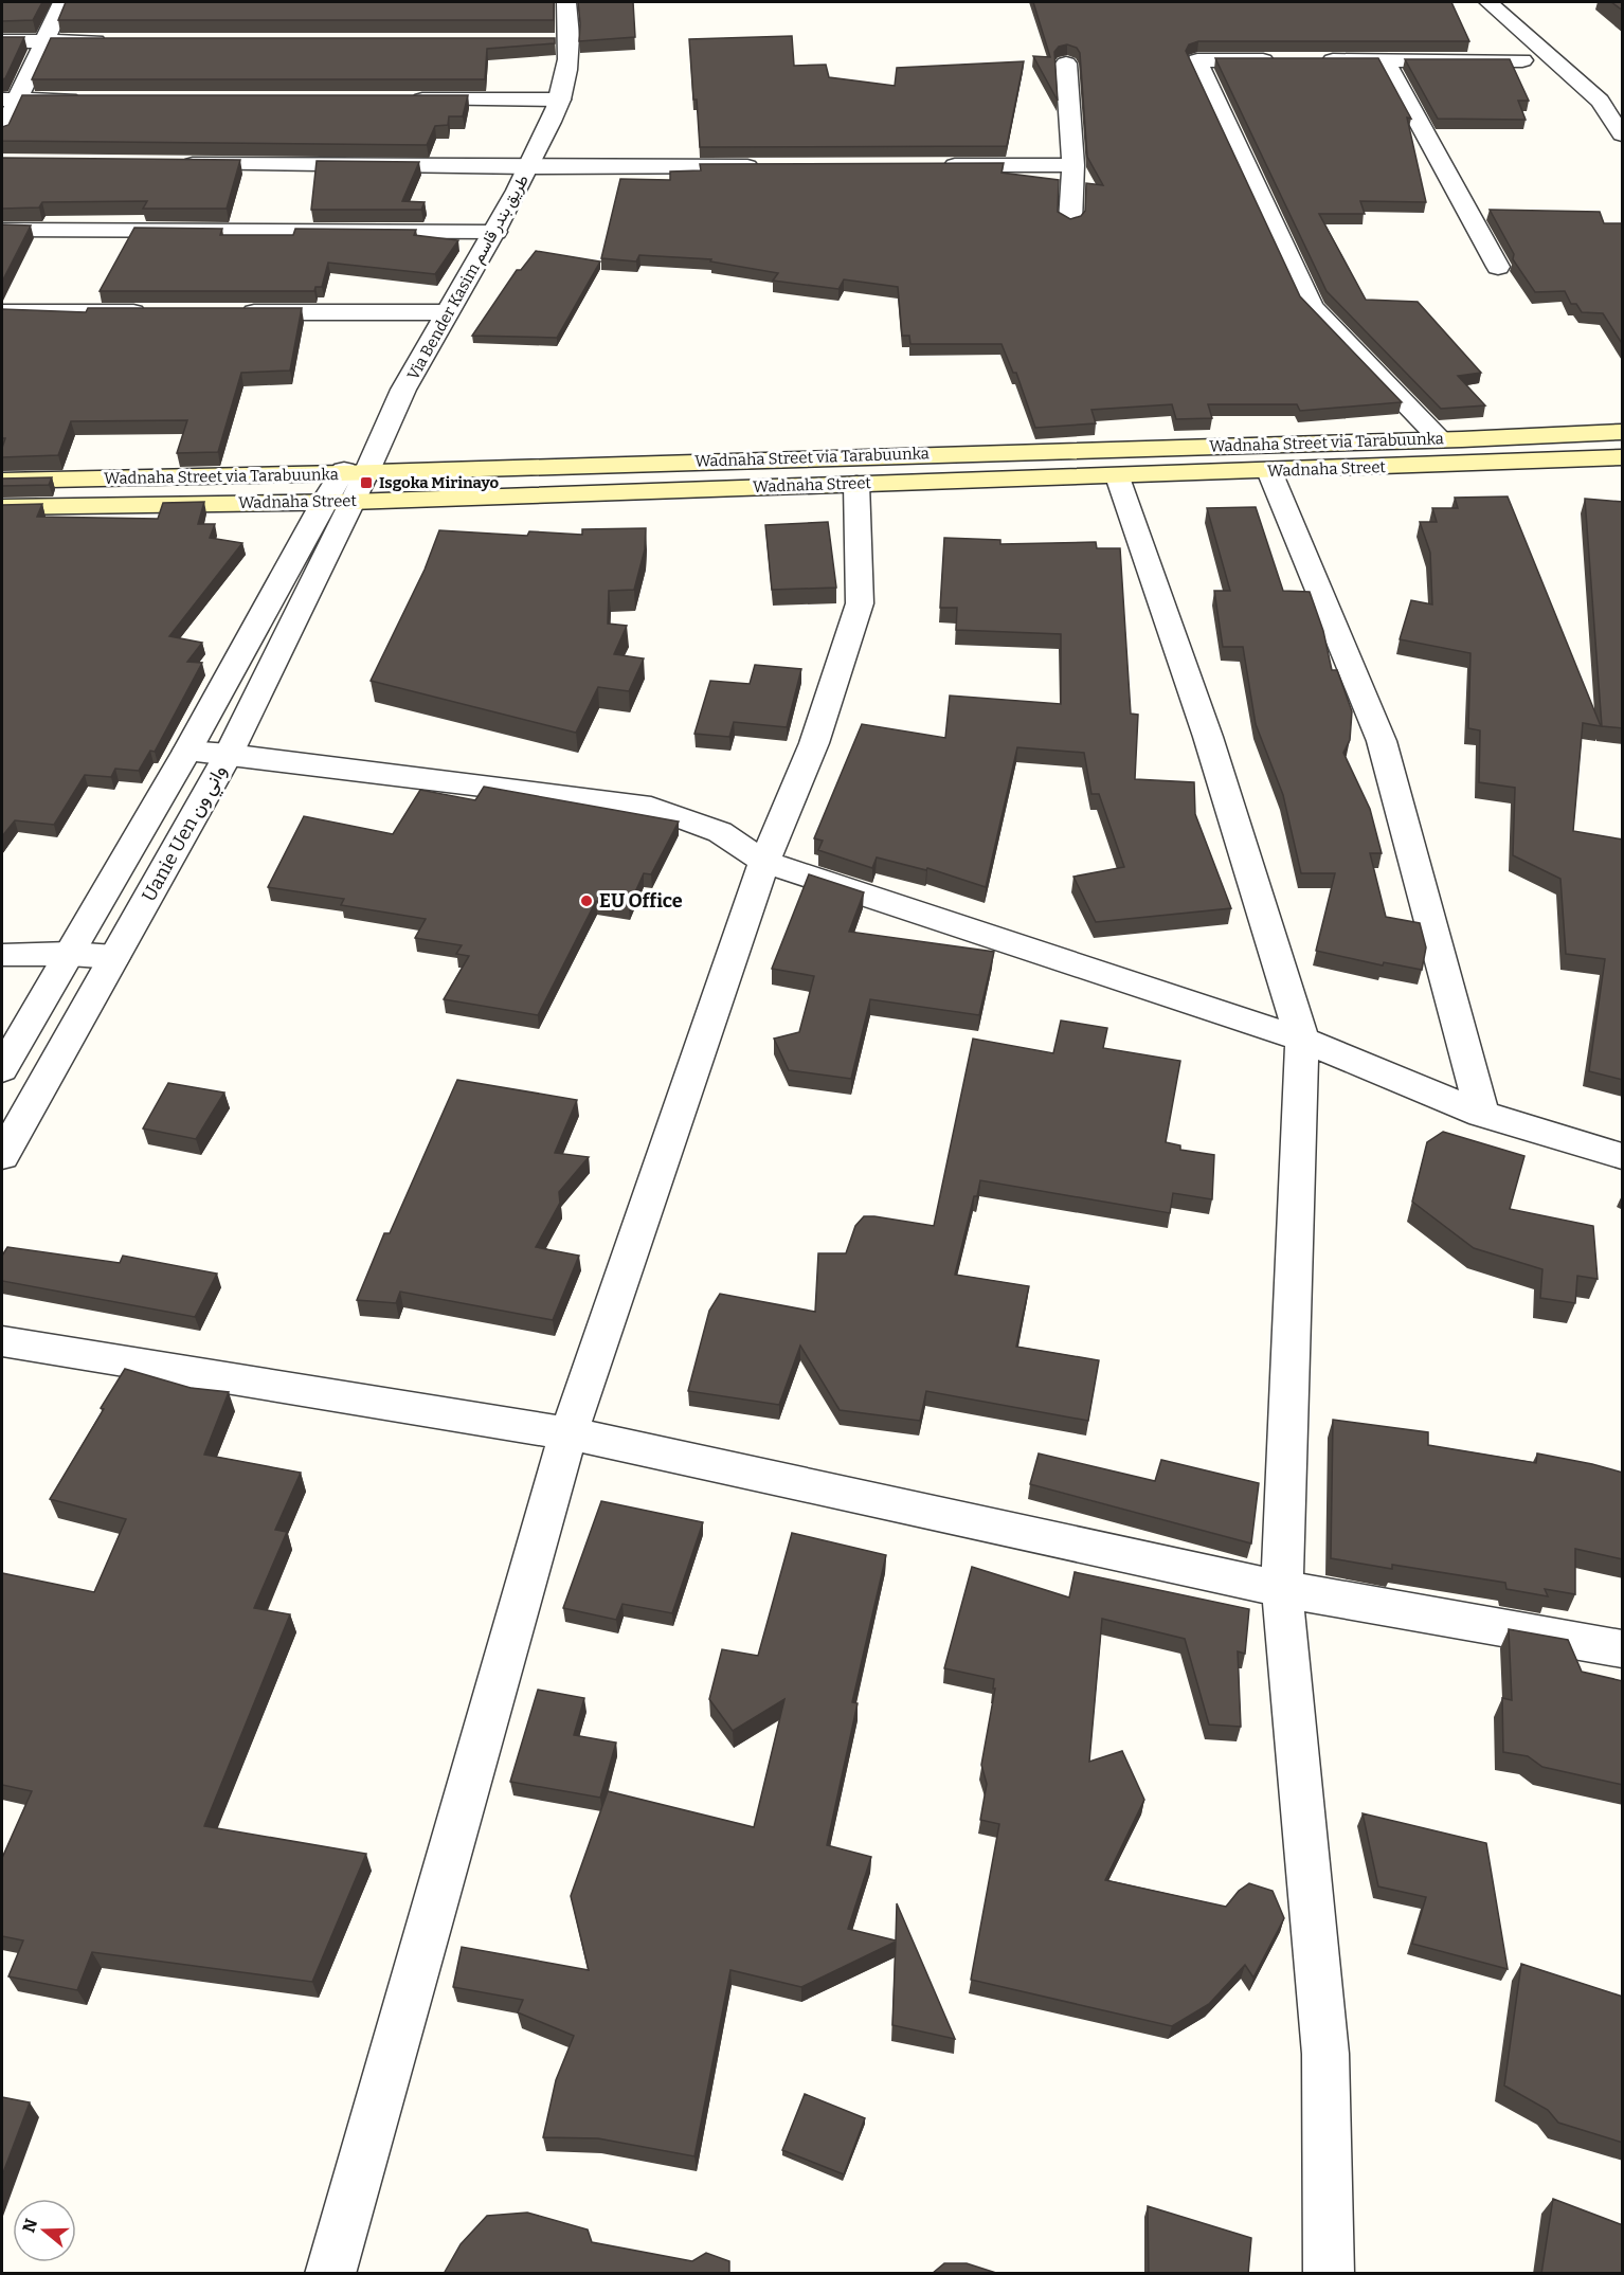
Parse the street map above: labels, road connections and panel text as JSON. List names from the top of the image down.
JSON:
{
  "streets": {
    "main road": ["Wadnaha Street via Tarabuunka", "Wadnaha Street"],
    "street": ["Via Bender Kasim طريق بندر قاسم", "Uanie Uen واني ون"]
  },
  "crossings": [
    ["Via Bender Kasim طريق بندر قاسم", "Wadnaha Street via Tarabuunka"],
    ["Via Bender Kasim طريق بندر قاسم", "Wadnaha Street"],
    ["Via Bender Kasim طريق بندر قاسم", "Uanie Uen واني ون"],
    ["Wadnaha Street via Tarabuunka", "Wadnaha Street"],
    ["Wadnaha Street via Tarabuunka", "Uanie Uen واني ون"],
    ["Wadnaha Street", "Uanie Uen واني ون"]
  ],
  "places": {
    "transit": ["Isgoka Mirinayo"],
    "other": ["EU Office"]
  },
  "north": "left"
}
